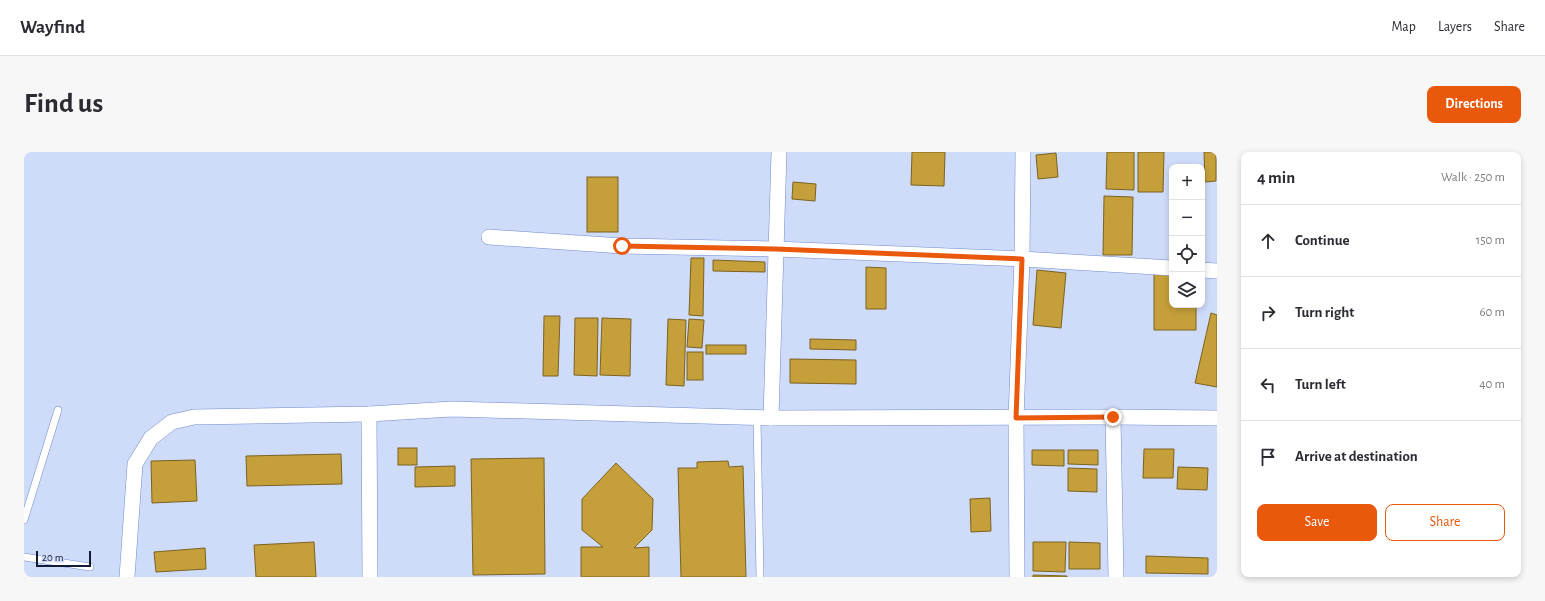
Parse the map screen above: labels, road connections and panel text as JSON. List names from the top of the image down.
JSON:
{
  "scale_bar": "20 m",
  "page": {
    "header": "Wayfind",
    "nav": ["Map", "Layers", "Share"],
    "buttons": [
      "Directions",
      ["Save", "Share"]
    ],
    "title": "Find us",
    "heading": ["4 min", "Walk · 250 m"],
    "map_buttons": ["+", "−"],
    "list": [
      ["Continue", "150 m"],
      ["Turn right", "60 m"],
      ["Turn left", "40 m"],
      "Arrive at destination"
    ],
    "scale": "20 m"
  }
}
